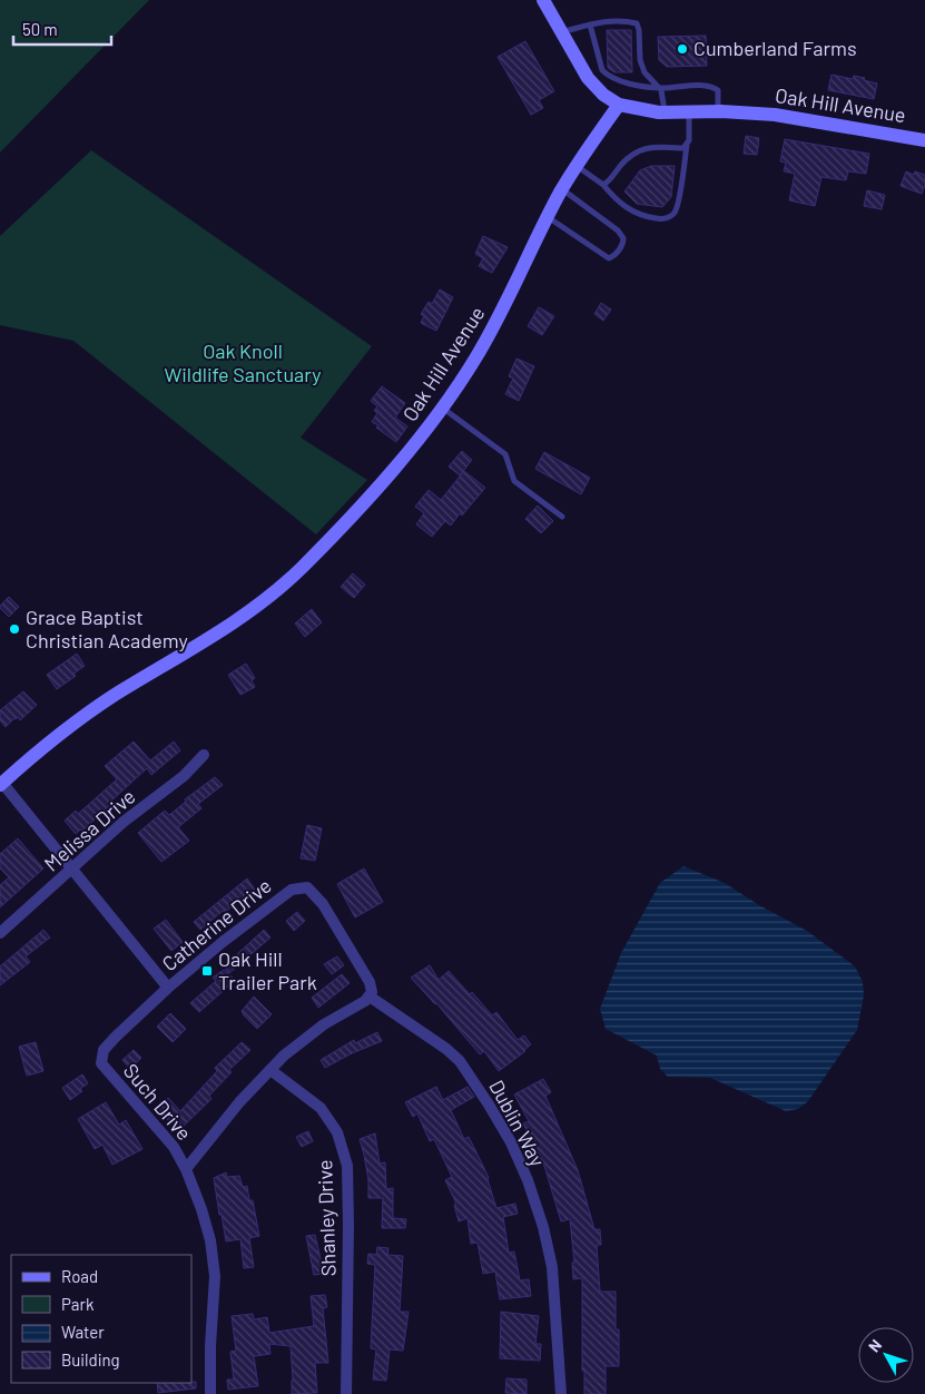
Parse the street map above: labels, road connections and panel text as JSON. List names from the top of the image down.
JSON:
{
  "streets": {
    "main road": ["Oak Hill Avenue"],
    "street": [
      "Melissa Drive",
      "Catherine Drive",
      "Such Drive",
      "Dublin Way",
      "Shanley Drive"
    ]
  },
  "crossings": [
    ["Catherine Drive", "Such Drive"],
    ["Catherine Drive", "Dublin Way"]
  ],
  "parks": ["Oak Knoll Wildlife Sanctuary"],
  "places": {
    "other": ["Cumberland Farms", "Grace Baptist Christian Academy"],
    "transit": ["Oak Hill Trailer Park"]
  },
  "legend": [
    "Road",
    "Park",
    "Water",
    "Building"
  ],
  "scale_bar": "50 m",
  "north": "top left"
}
